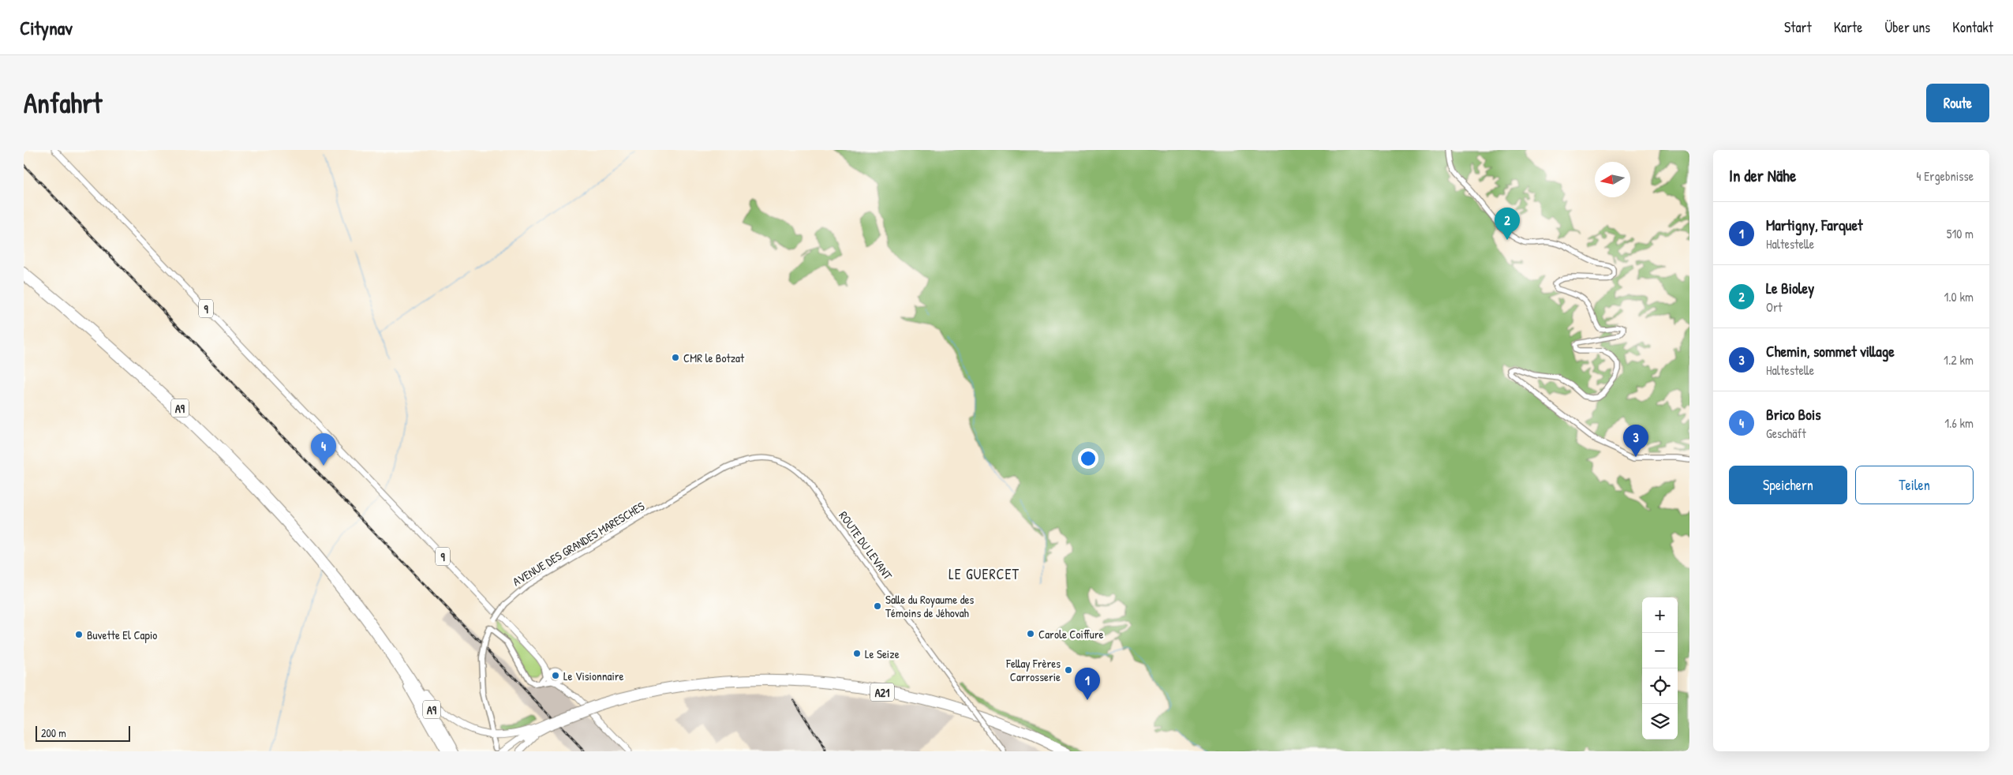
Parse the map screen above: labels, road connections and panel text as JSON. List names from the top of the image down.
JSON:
{
  "streets": {
    "highway": ["A9", "A21"],
    "main road": ["9"],
    "street": ["AVENUE DES GRANDES MARESCHES", "ROUTE DU LEVANT"]
  },
  "crossings": [
    ["A9", "A21"],
    ["AVENUE DES GRANDES MARESCHES", "ROUTE DU LEVANT"]
  ],
  "districts": ["LE GUERCET"],
  "places": [
    "CMR le Botzat",
    "Salle du Royaume des Témoins de Jéhovah",
    "Carole Coiffure",
    "Buvette El Capio",
    "Le Seize",
    "Fellay Frères Carrosserie",
    "Le Visionnaire"
  ],
  "scale_bar": "200 m",
  "north": "left",
  "page": {
    "header": "Citynav",
    "nav": [
      "Start",
      "Karte",
      "Über uns",
      "Kontakt"
    ],
    "buttons": [
      "Route",
      ["Speichern", "Teilen"]
    ],
    "title": "Anfahrt",
    "heading": ["In der Nähe", "4 Ergebnisse"],
    "list": [
      {
        "mark": "1",
        "name": "Martigny, Farquet",
        "note": "Haltestelle",
        "value": "510 m"
      },
      {
        "mark": "2",
        "name": "Le Bioley",
        "note": "Ort",
        "value": "1.0 km"
      },
      {
        "mark": "3",
        "name": "Chemin, sommet village",
        "note": "Haltestelle",
        "value": "1.2 km"
      },
      {
        "mark": "4",
        "name": "Brico Bois",
        "note": "Geschäft",
        "value": "1.6 km"
      }
    ],
    "pins": [
      "2",
      "3",
      "4",
      "1"
    ],
    "map_buttons": ["+", "−"],
    "scale": "200 m"
  }
}
